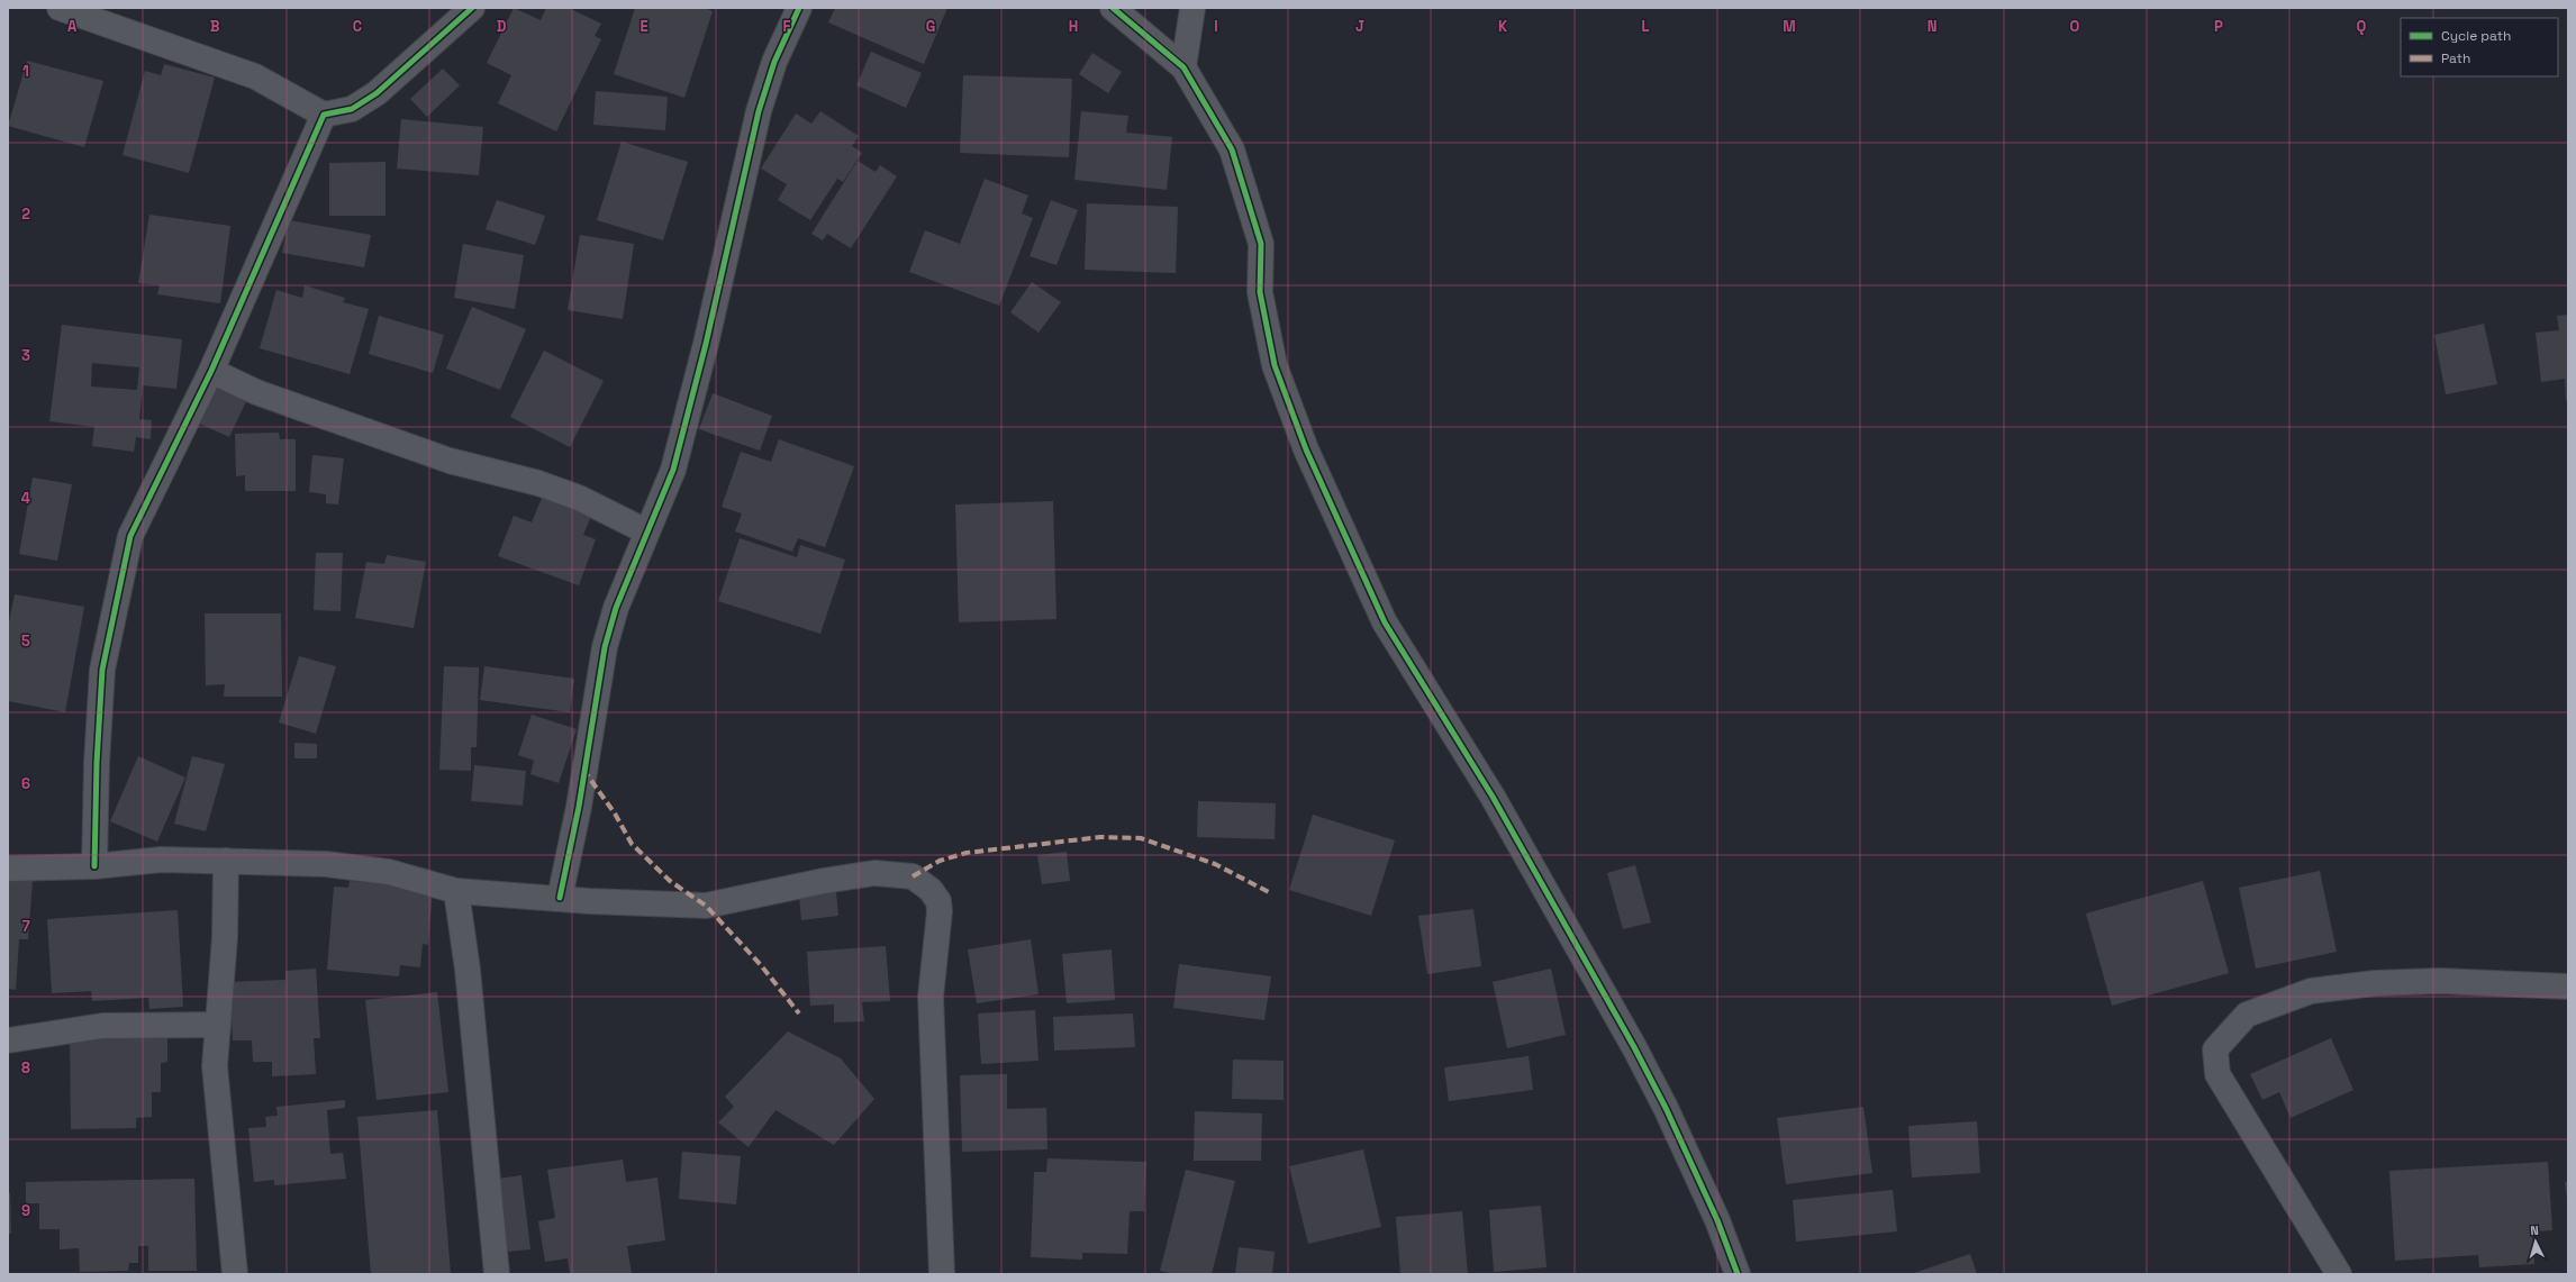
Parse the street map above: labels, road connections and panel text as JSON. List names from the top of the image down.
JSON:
{
  "legend": ["Cycle path", "Path"],
  "north": "top",
  "grid": {
    "columns": [
      "A",
      "B",
      "C",
      "D",
      "E",
      "F",
      "G",
      "H",
      "I",
      "J",
      "K",
      "L",
      "M",
      "N",
      "O",
      "P",
      "Q"
    ],
    "rows": [
      "1",
      "2",
      "3",
      "4",
      "5",
      "6",
      "7",
      "8",
      "9"
    ]
  }
}
